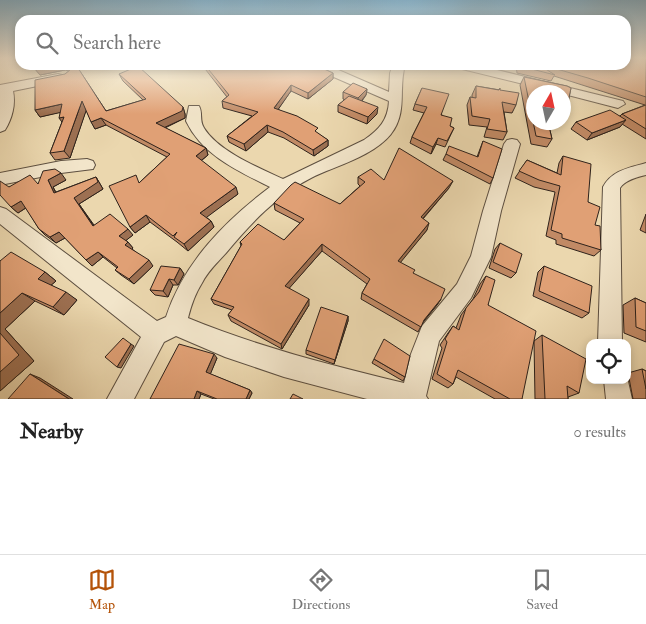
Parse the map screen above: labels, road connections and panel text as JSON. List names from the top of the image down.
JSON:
{
  "north": "top",
  "page": {
    "search": "Search here",
    "heading": ["Nearby", "0 results"],
    "nav": ["Map", "Directions", "Saved"]
  }
}
